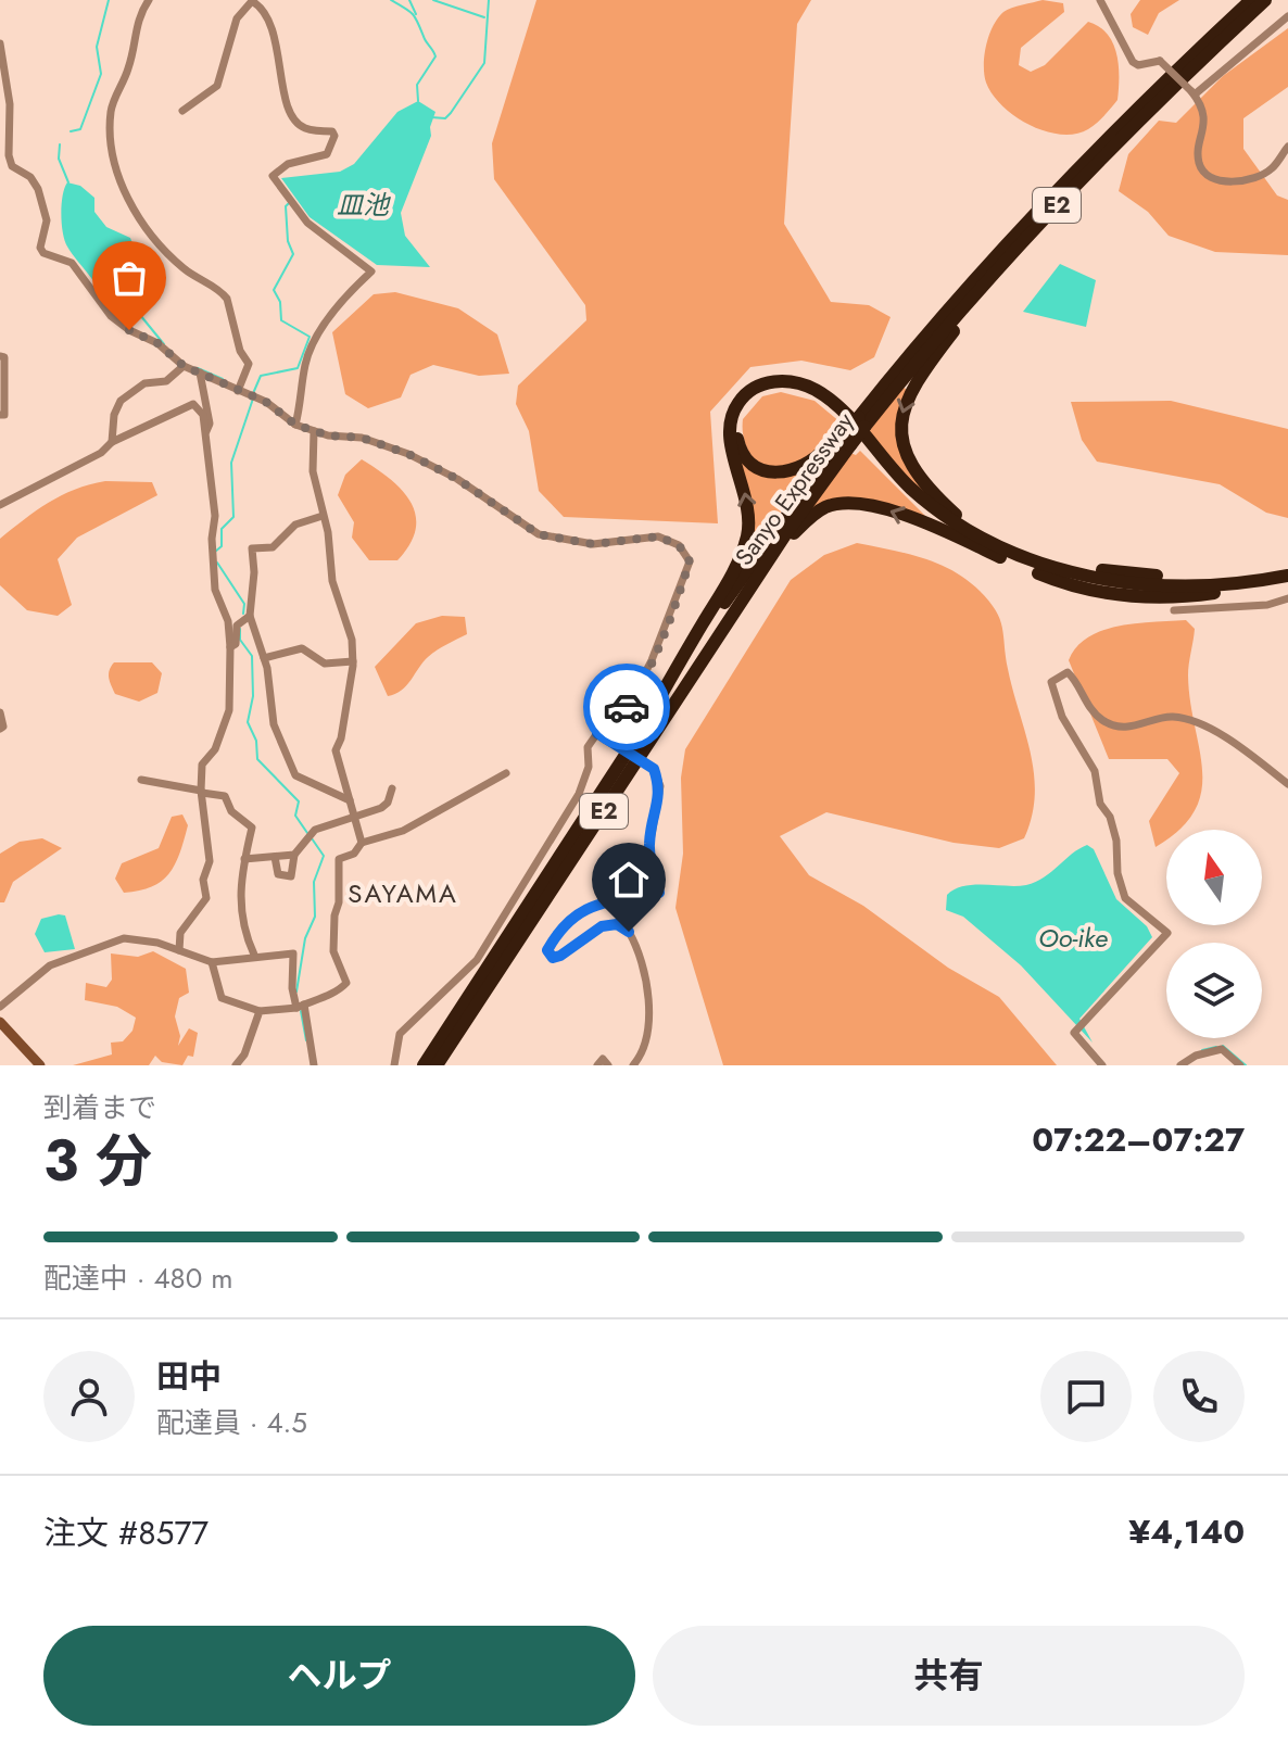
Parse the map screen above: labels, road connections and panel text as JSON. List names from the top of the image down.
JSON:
{
  "streets": {
    "highway": ["E2", "Sanyo Expressway"]
  },
  "districts": ["SAYAMA"],
  "water": ["皿池", "Oo-ike"],
  "north": "top",
  "page": {
    "heading": ["3 分", "到着まで", "07:22–07:27"],
    "panel": [
      "田中",
      "配達員 · 4.5",
      "注文 #8577",
      "¥4,140"
    ],
    "bar": "配達中 · 480 m",
    "buttons": ["ヘルプ", "共有"]
  }
}
